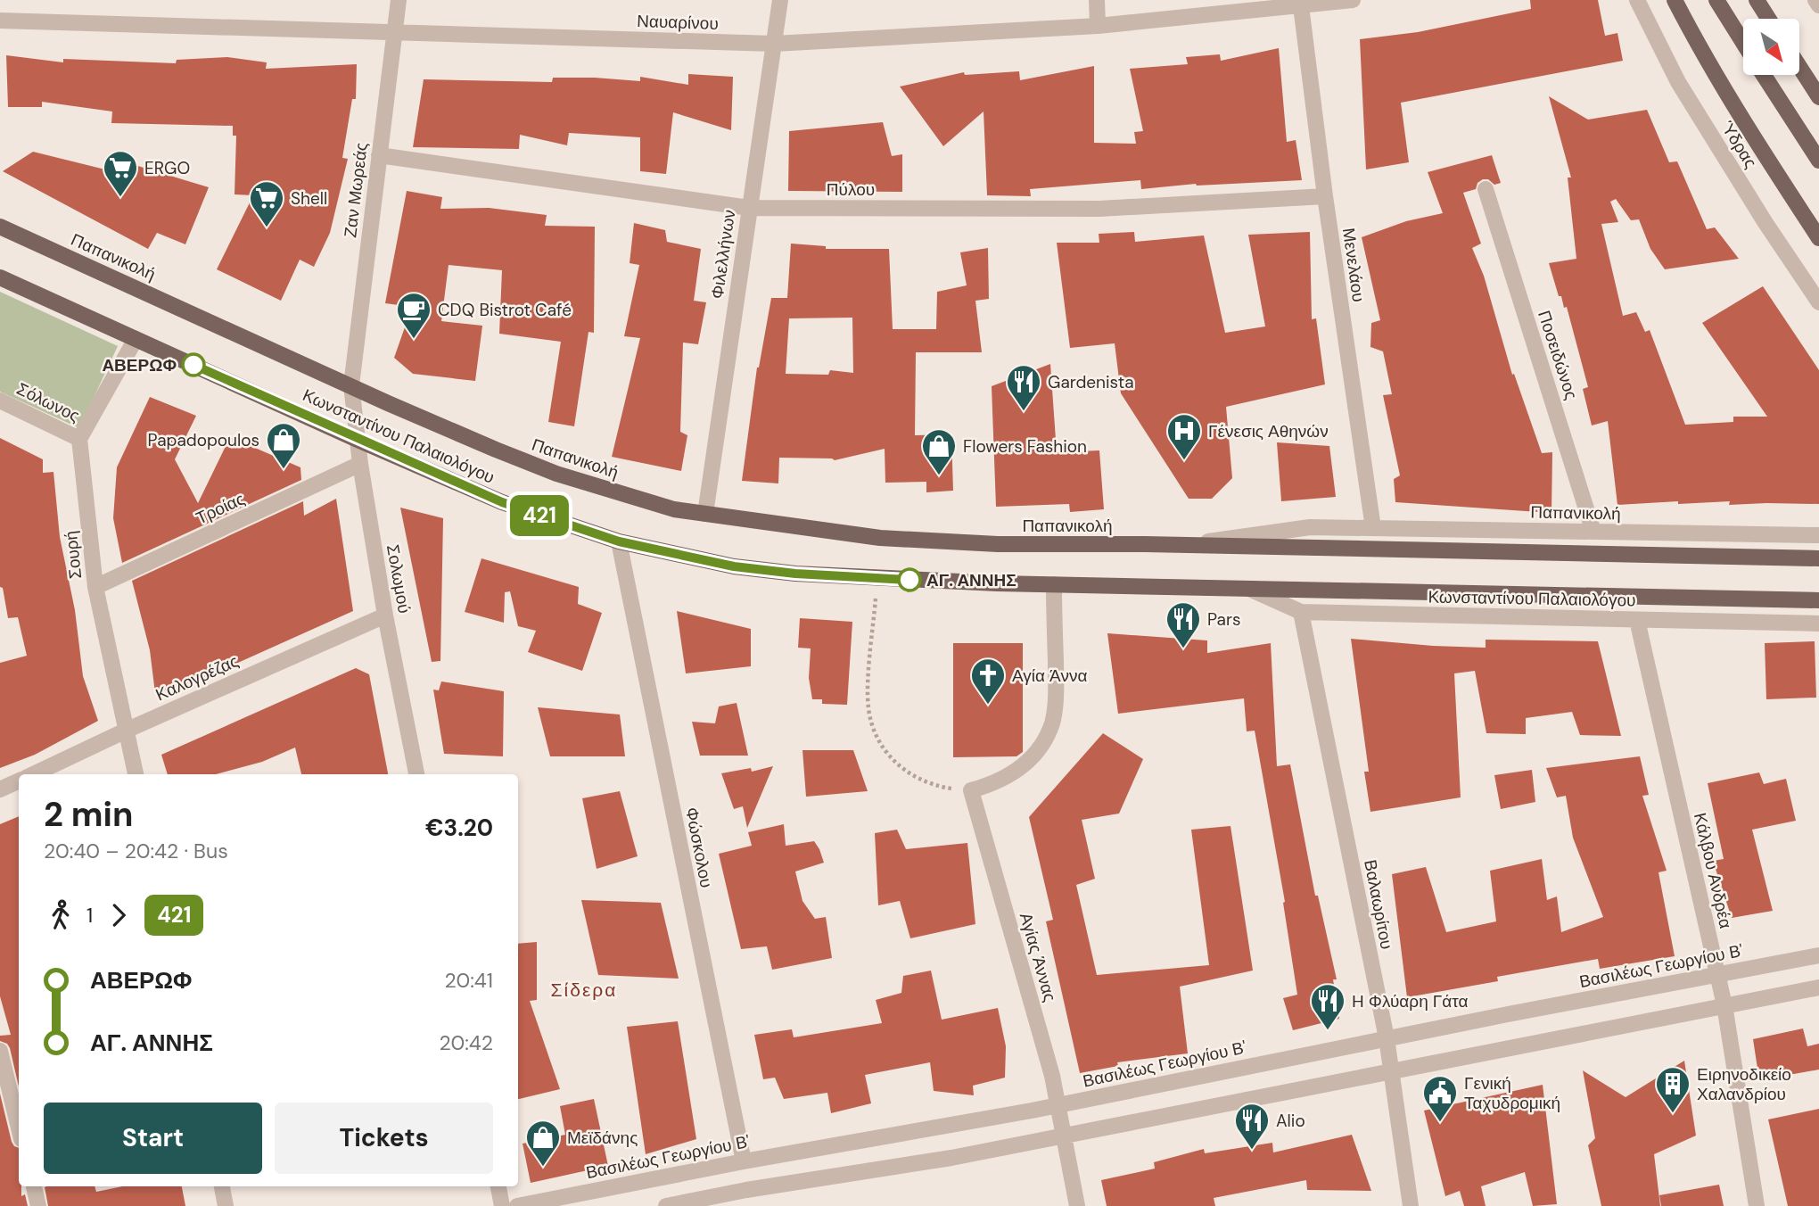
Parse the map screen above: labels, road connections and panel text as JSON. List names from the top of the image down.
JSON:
{
  "streets": {
    "main road": ["Παπανικολή", "Κωνσταντίνου Παλαιολόγου"],
    "street": [
      "Ναυαρίνου",
      "Ύδρας",
      "Πύλου",
      "Ζαν Μωρεάς",
      "Φιλελλήνων",
      "Μενελάου",
      "Ποσειδώνος",
      "Σόλωνος",
      "Τροίας",
      "Σουρή",
      "Σολωμού",
      "Καλογρέζας",
      "Φώσκολου",
      "Κάλβου Ανδρέα",
      "Βαλαωρίτου",
      "Αγίας Άννας",
      "Βασιλέως Γεωργίου Β'"
    ]
  },
  "crossings": [
    ["Ναυαρίνου", "Ζαν Μωρεάς"],
    ["Ναυαρίνου", "Φιλελλήνων"],
    ["Ναυαρίνου", "Μενελάου"],
    ["Πύλου", "Ζαν Μωρεάς"],
    ["Πύλου", "Φιλελλήνων"],
    ["Πύλου", "Μενελάου"],
    ["Ζαν Μωρεάς", "Παπανικολή"],
    ["Ζαν Μωρεάς", "Σολωμού"],
    ["Φιλελλήνων", "Παπανικολή"],
    ["Παπανικολή", "Μενελάου"],
    ["Παπανικολή", "Ποσειδώνος"],
    ["Παπανικολή", "Σολωμού"],
    ["Σόλωνος", "Σουρή"],
    ["Κωνσταντίνου Παλαιολόγου", "Σολωμού"],
    ["Κωνσταντίνου Παλαιολόγου", "Φώσκολου"],
    ["Κωνσταντίνου Παλαιολόγου", "Κάλβου Ανδρέα"],
    ["Κωνσταντίνου Παλαιολόγου", "Βαλαωρίτου"],
    ["Κωνσταντίνου Παλαιολόγου", "Αγίας Άννας"],
    ["Τροίας", "Σουρή"],
    ["Τροίας", "Σολωμού"],
    ["Σουρή", "Καλογρέζας"],
    ["Σολωμού", "Καλογρέζας"],
    ["Φώσκολου", "Βασιλέως Γεωργίου Β'"],
    ["Κάλβου Ανδρέα", "Βασιλέως Γεωργίου Β'"],
    ["Βαλαωρίτου", "Βασιλέως Γεωργίου Β'"],
    ["Αγίας Άννας", "Βασιλέως Γεωργίου Β'"]
  ],
  "districts": ["Σίδερα"],
  "places": {
    "supermarket": ["ERGO", "Shell"],
    "cafe": ["CDQ Bistrot Café"],
    "other": ["ΑΒΕΡΩΦ", "ΑΓ. ΑΝΝΗΣ"],
    "restaurant": [
      "Gardenista",
      "Pars",
      "Η Φλύαρη Γάτα",
      "Alio"
    ],
    "hospital": ["Γένεσις Αθηνών"],
    "shop": ["Papadopoulos", "Flowers Fashion", "Μεϊδάνης"],
    "church": ["Αγία Άννα"],
    "building": ["Ειρηνοδικείο Χαλανδρίου"],
    "public building": ["Γενική Ταχυδρομική"]
  },
  "lines": ["bus line 421"],
  "north": "bottom right",
  "page": {
    "on_map": "421",
    "heading": ["2 min", "20:40 – 20:42 · Bus", "€3.20"],
    "legs": ["1", "421"],
    "list": [
      {
        "name": "ΑΒΕΡΩΦ",
        "value": "20:41"
      },
      {
        "name": "ΑΓ. ΑΝΝΗΣ",
        "value": "20:42"
      }
    ],
    "buttons": ["Start", "Tickets"]
  }
}
